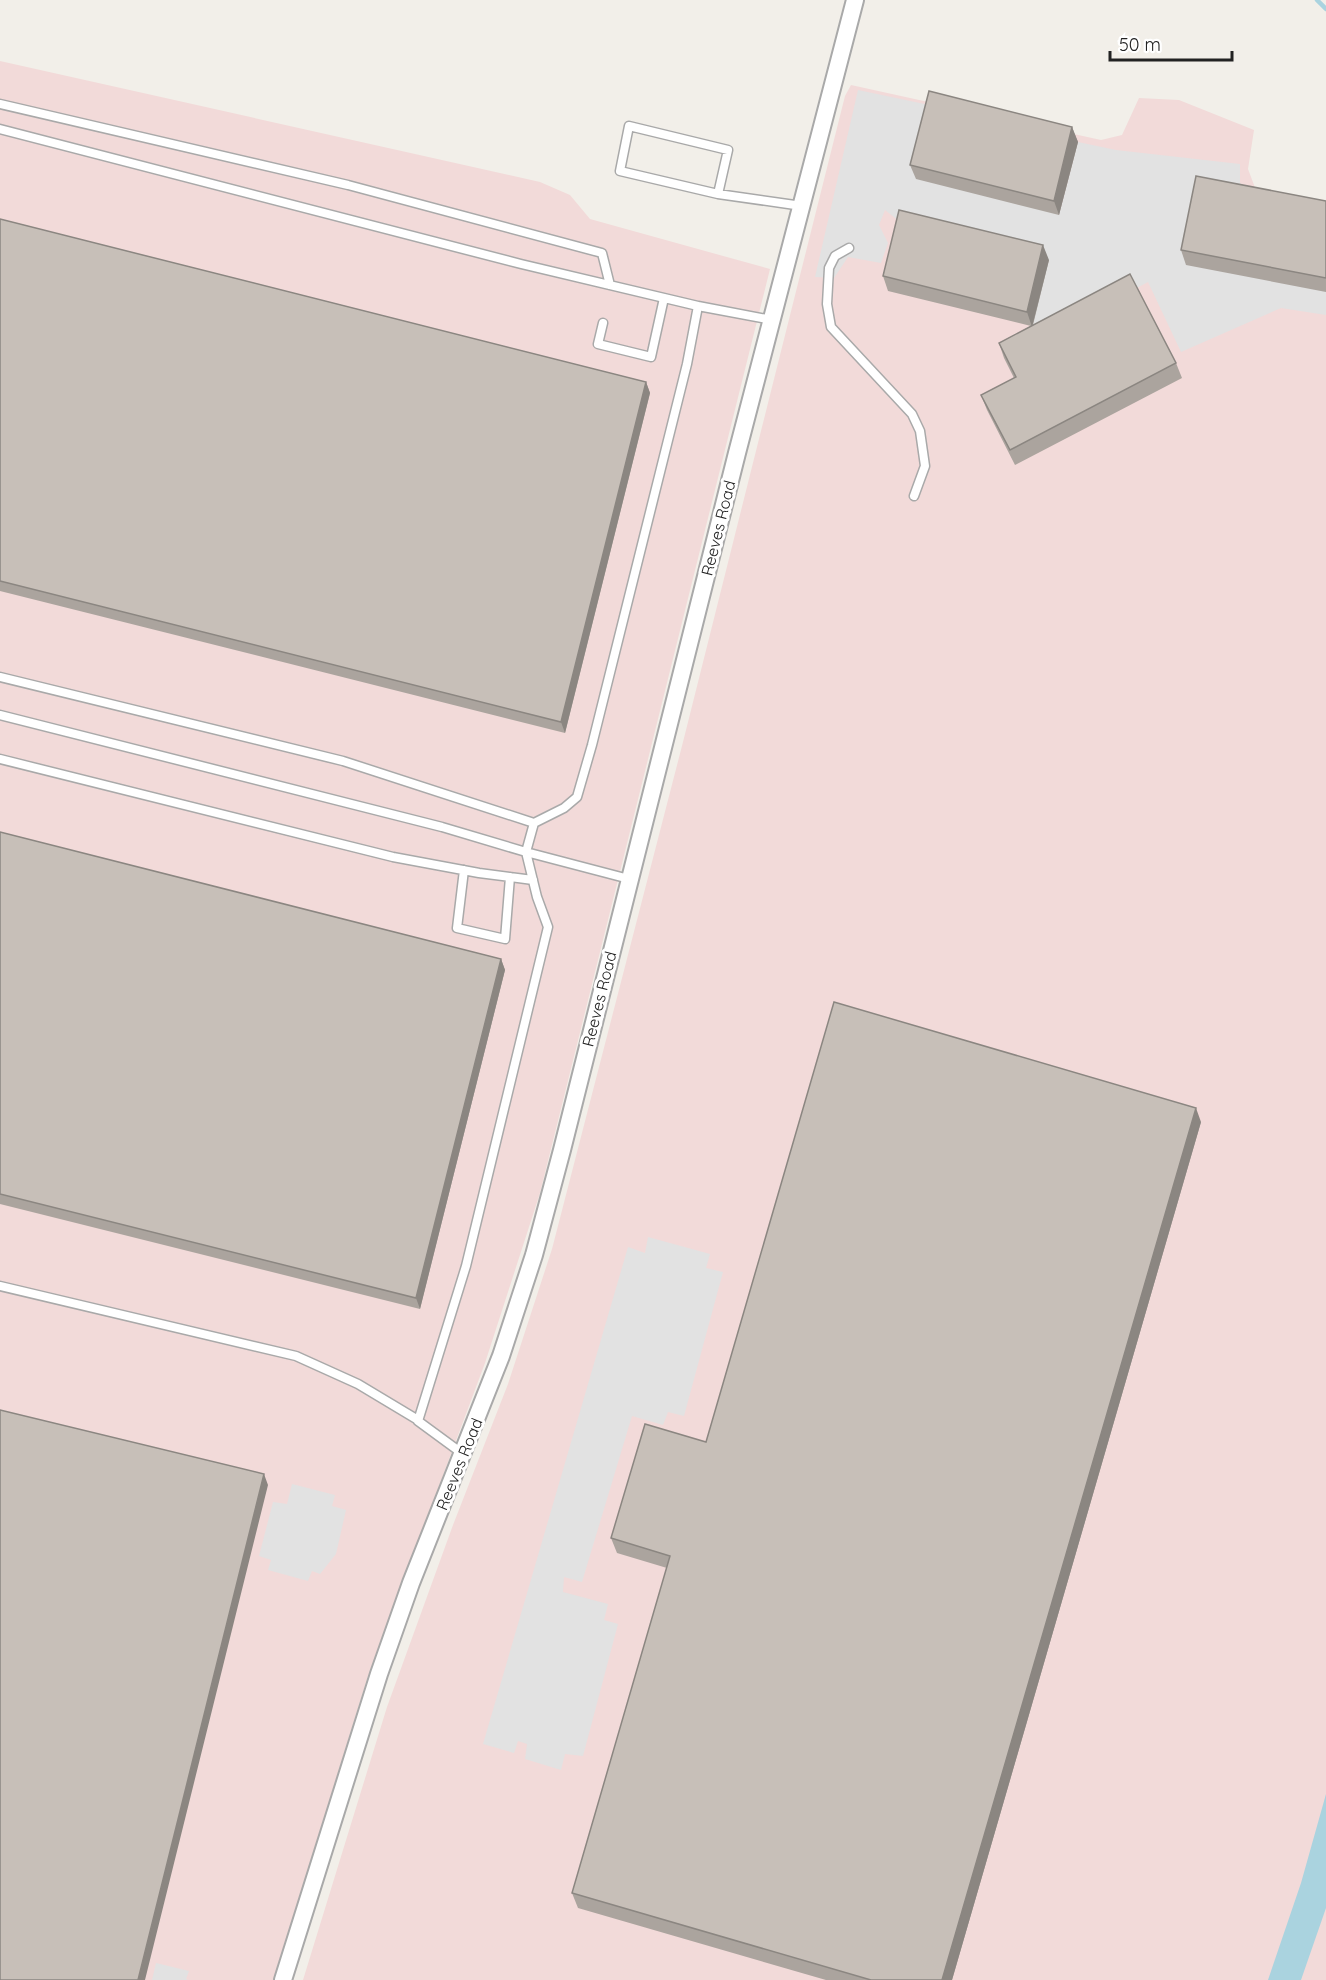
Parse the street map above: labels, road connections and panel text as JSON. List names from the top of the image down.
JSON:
{
  "streets": {
    "street": ["Reeves Road"]
  },
  "scale_bar": "50 m"
}
